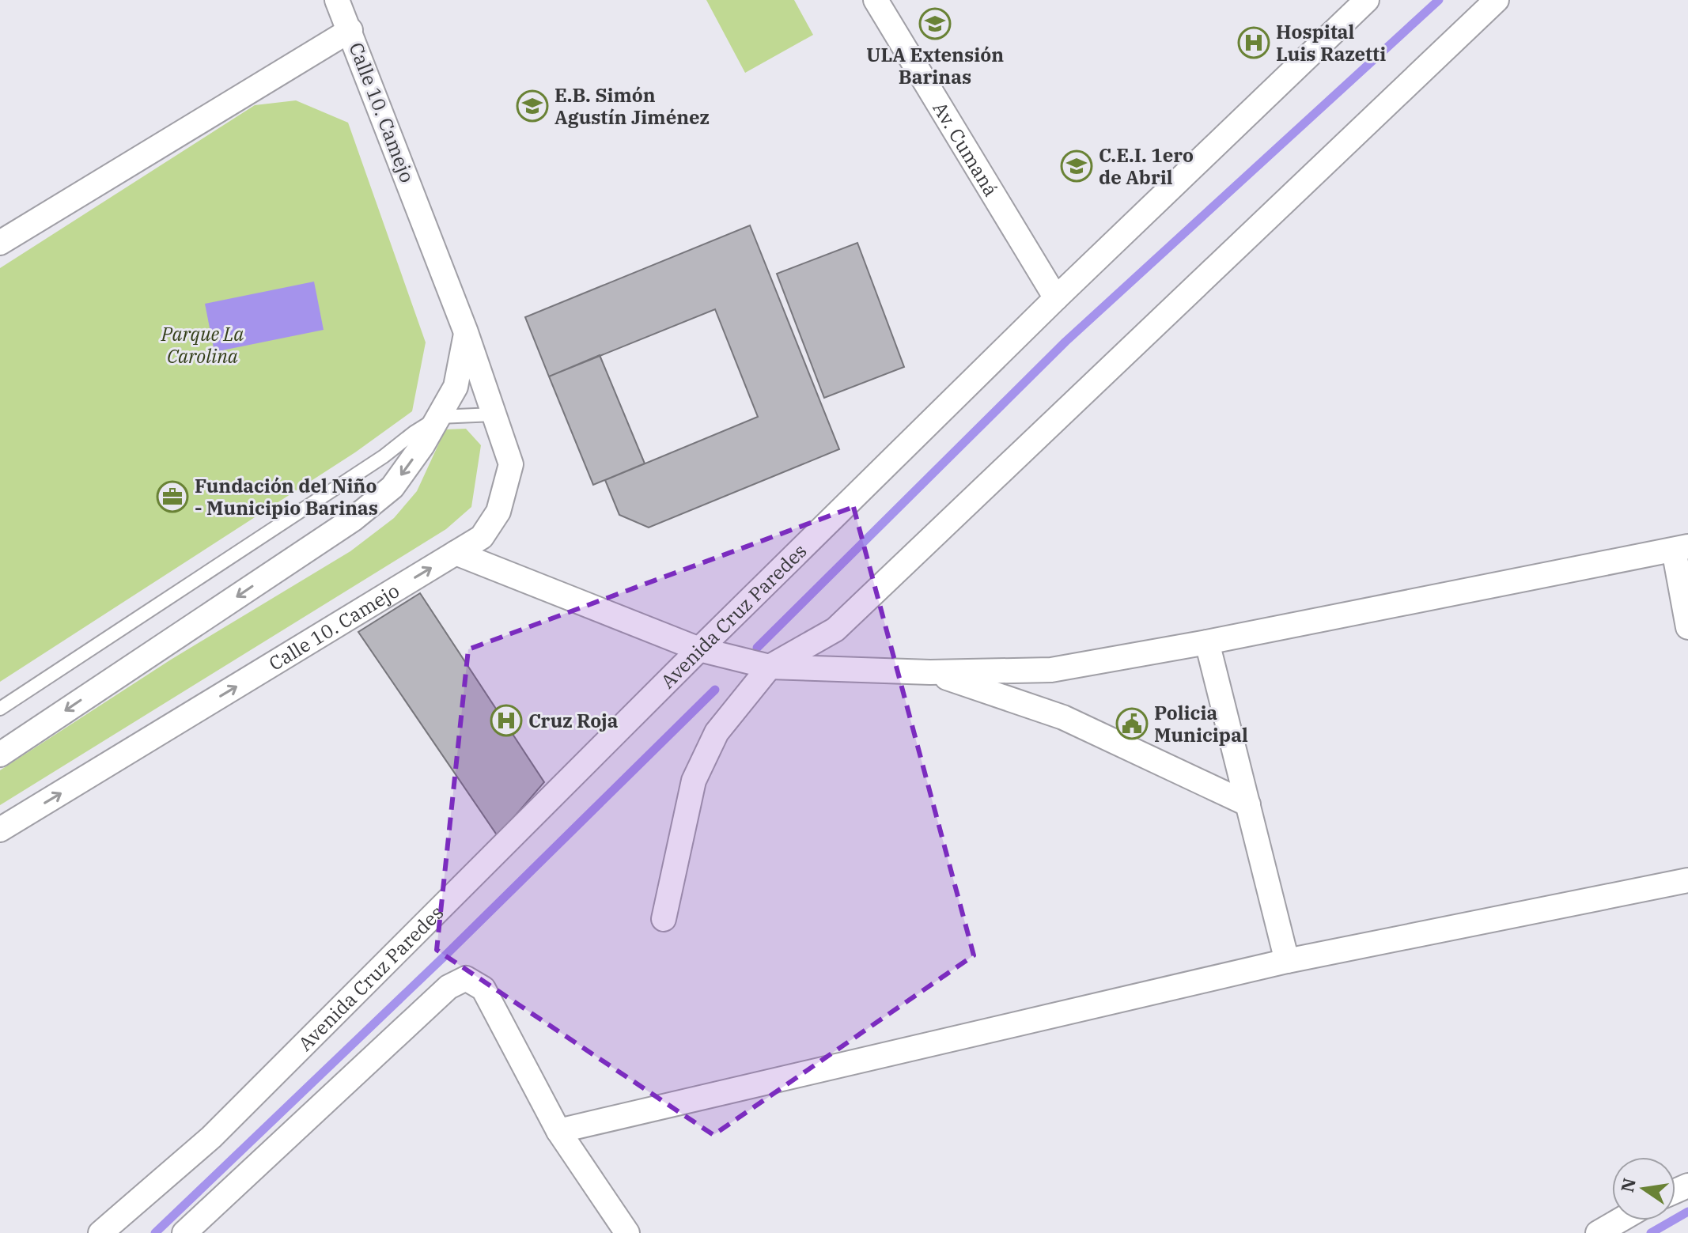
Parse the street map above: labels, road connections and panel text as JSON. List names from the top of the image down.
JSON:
{
  "streets": {
    "street": ["Calle 10. Camejo", "Av. Cumaná", "Avenida Cruz Paredes"]
  },
  "crossings": [
    ["Av. Cumaná", "Avenida Cruz Paredes"]
  ],
  "parks": ["Parque La Carolina"],
  "places": {
    "school or university": ["ULA Extensión Barinas", "E.B. Simón Agustín Jiménez", "C.E.I. 1ero de Abril"],
    "hospital": ["Hospital Luis Razetti", "Cruz Roja"],
    "office": ["Fundación del Niño - Municipio Barinas"],
    "public building": ["Policia Municipal"]
  },
  "north": "left"
}
